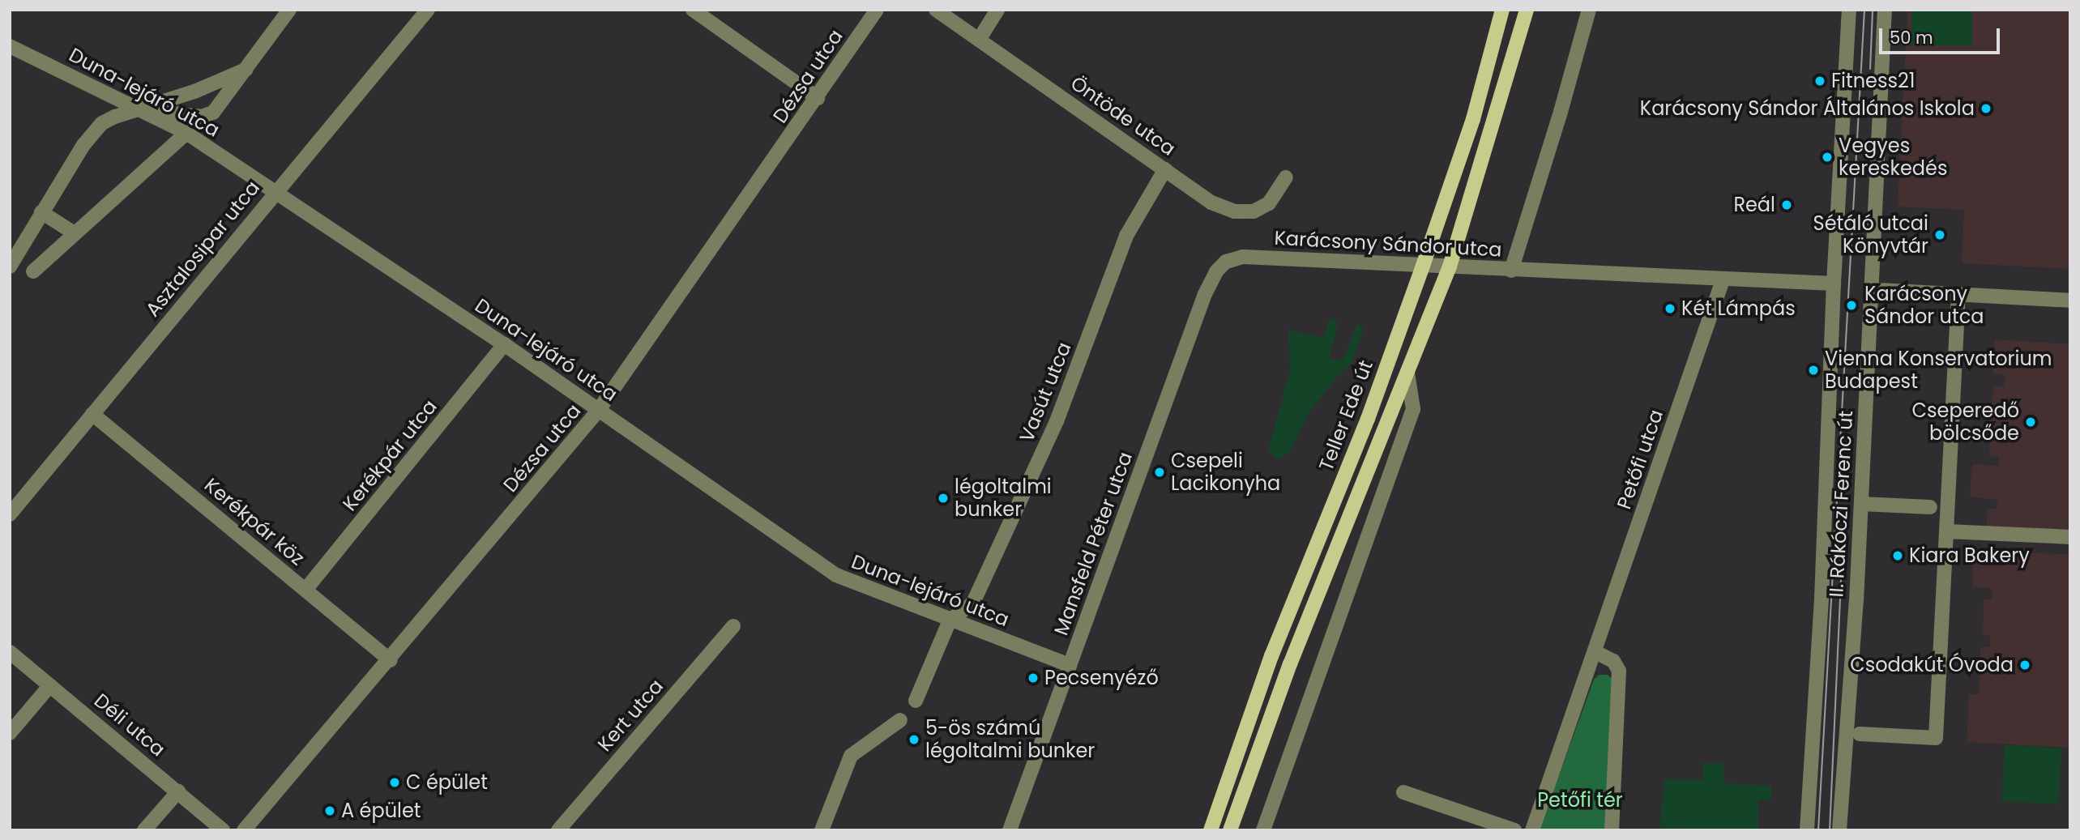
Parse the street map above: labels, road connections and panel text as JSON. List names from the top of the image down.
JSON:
{
  "streets": {
    "main road": ["Teller Ede út"],
    "street": [
      "Dézsa utca",
      "Duna-lejáró utca",
      "Öntöde utca",
      "Karácsony Sándor utca",
      "Asztalosipar utca",
      "Vasút utca",
      "Kerékpár utca",
      "Petőfi utca",
      "II. Rákóczi Ferenc út",
      "Kerékpár köz",
      "Mansfeld Péter utca",
      "Kert utca",
      "Déli utca"
    ]
  },
  "crossings": [
    ["Dézsa utca", "Duna-lejáró utca"],
    ["Dézsa utca", "Kerékpár köz"],
    ["Duna-lejáró utca", "Asztalosipar utca"],
    ["Duna-lejáró utca", "Vasút utca"],
    ["Duna-lejáró utca", "Kerékpár utca"],
    ["Duna-lejáró utca", "Mansfeld Péter utca"],
    ["Öntöde utca", "Vasút utca"],
    ["Karácsony Sándor utca", "Teller Ede út"],
    ["Karácsony Sándor utca", "Petőfi utca"],
    ["Karácsony Sándor utca", "II. Rákóczi Ferenc út"],
    ["Karácsony Sándor utca", "Mansfeld Péter utca"],
    ["Asztalosipar utca", "Kerékpár köz"],
    ["Kerékpár utca", "Kerékpár köz"]
  ],
  "parks": ["Petőfi tér"],
  "places": [
    "Fitness21",
    "Karácsony Sándor Általános Iskola",
    "Vegyes kereskedés",
    "Reál",
    "Sétáló utcai Könyvtár",
    "Karácsony Sándor utca",
    "Két Lámpás",
    "Vienna Konservatorium Budapest",
    "Cseperedő bölcsőde",
    "Csepeli Lacikonyha",
    "légoltalmi bunker",
    "Kiara Bakery",
    "Csodakút Óvoda",
    "Pecsenyéző",
    "5-ös számú légoltalmi bunker",
    "C épület",
    "A épület"
  ],
  "scale_bar": "50 m"
}
